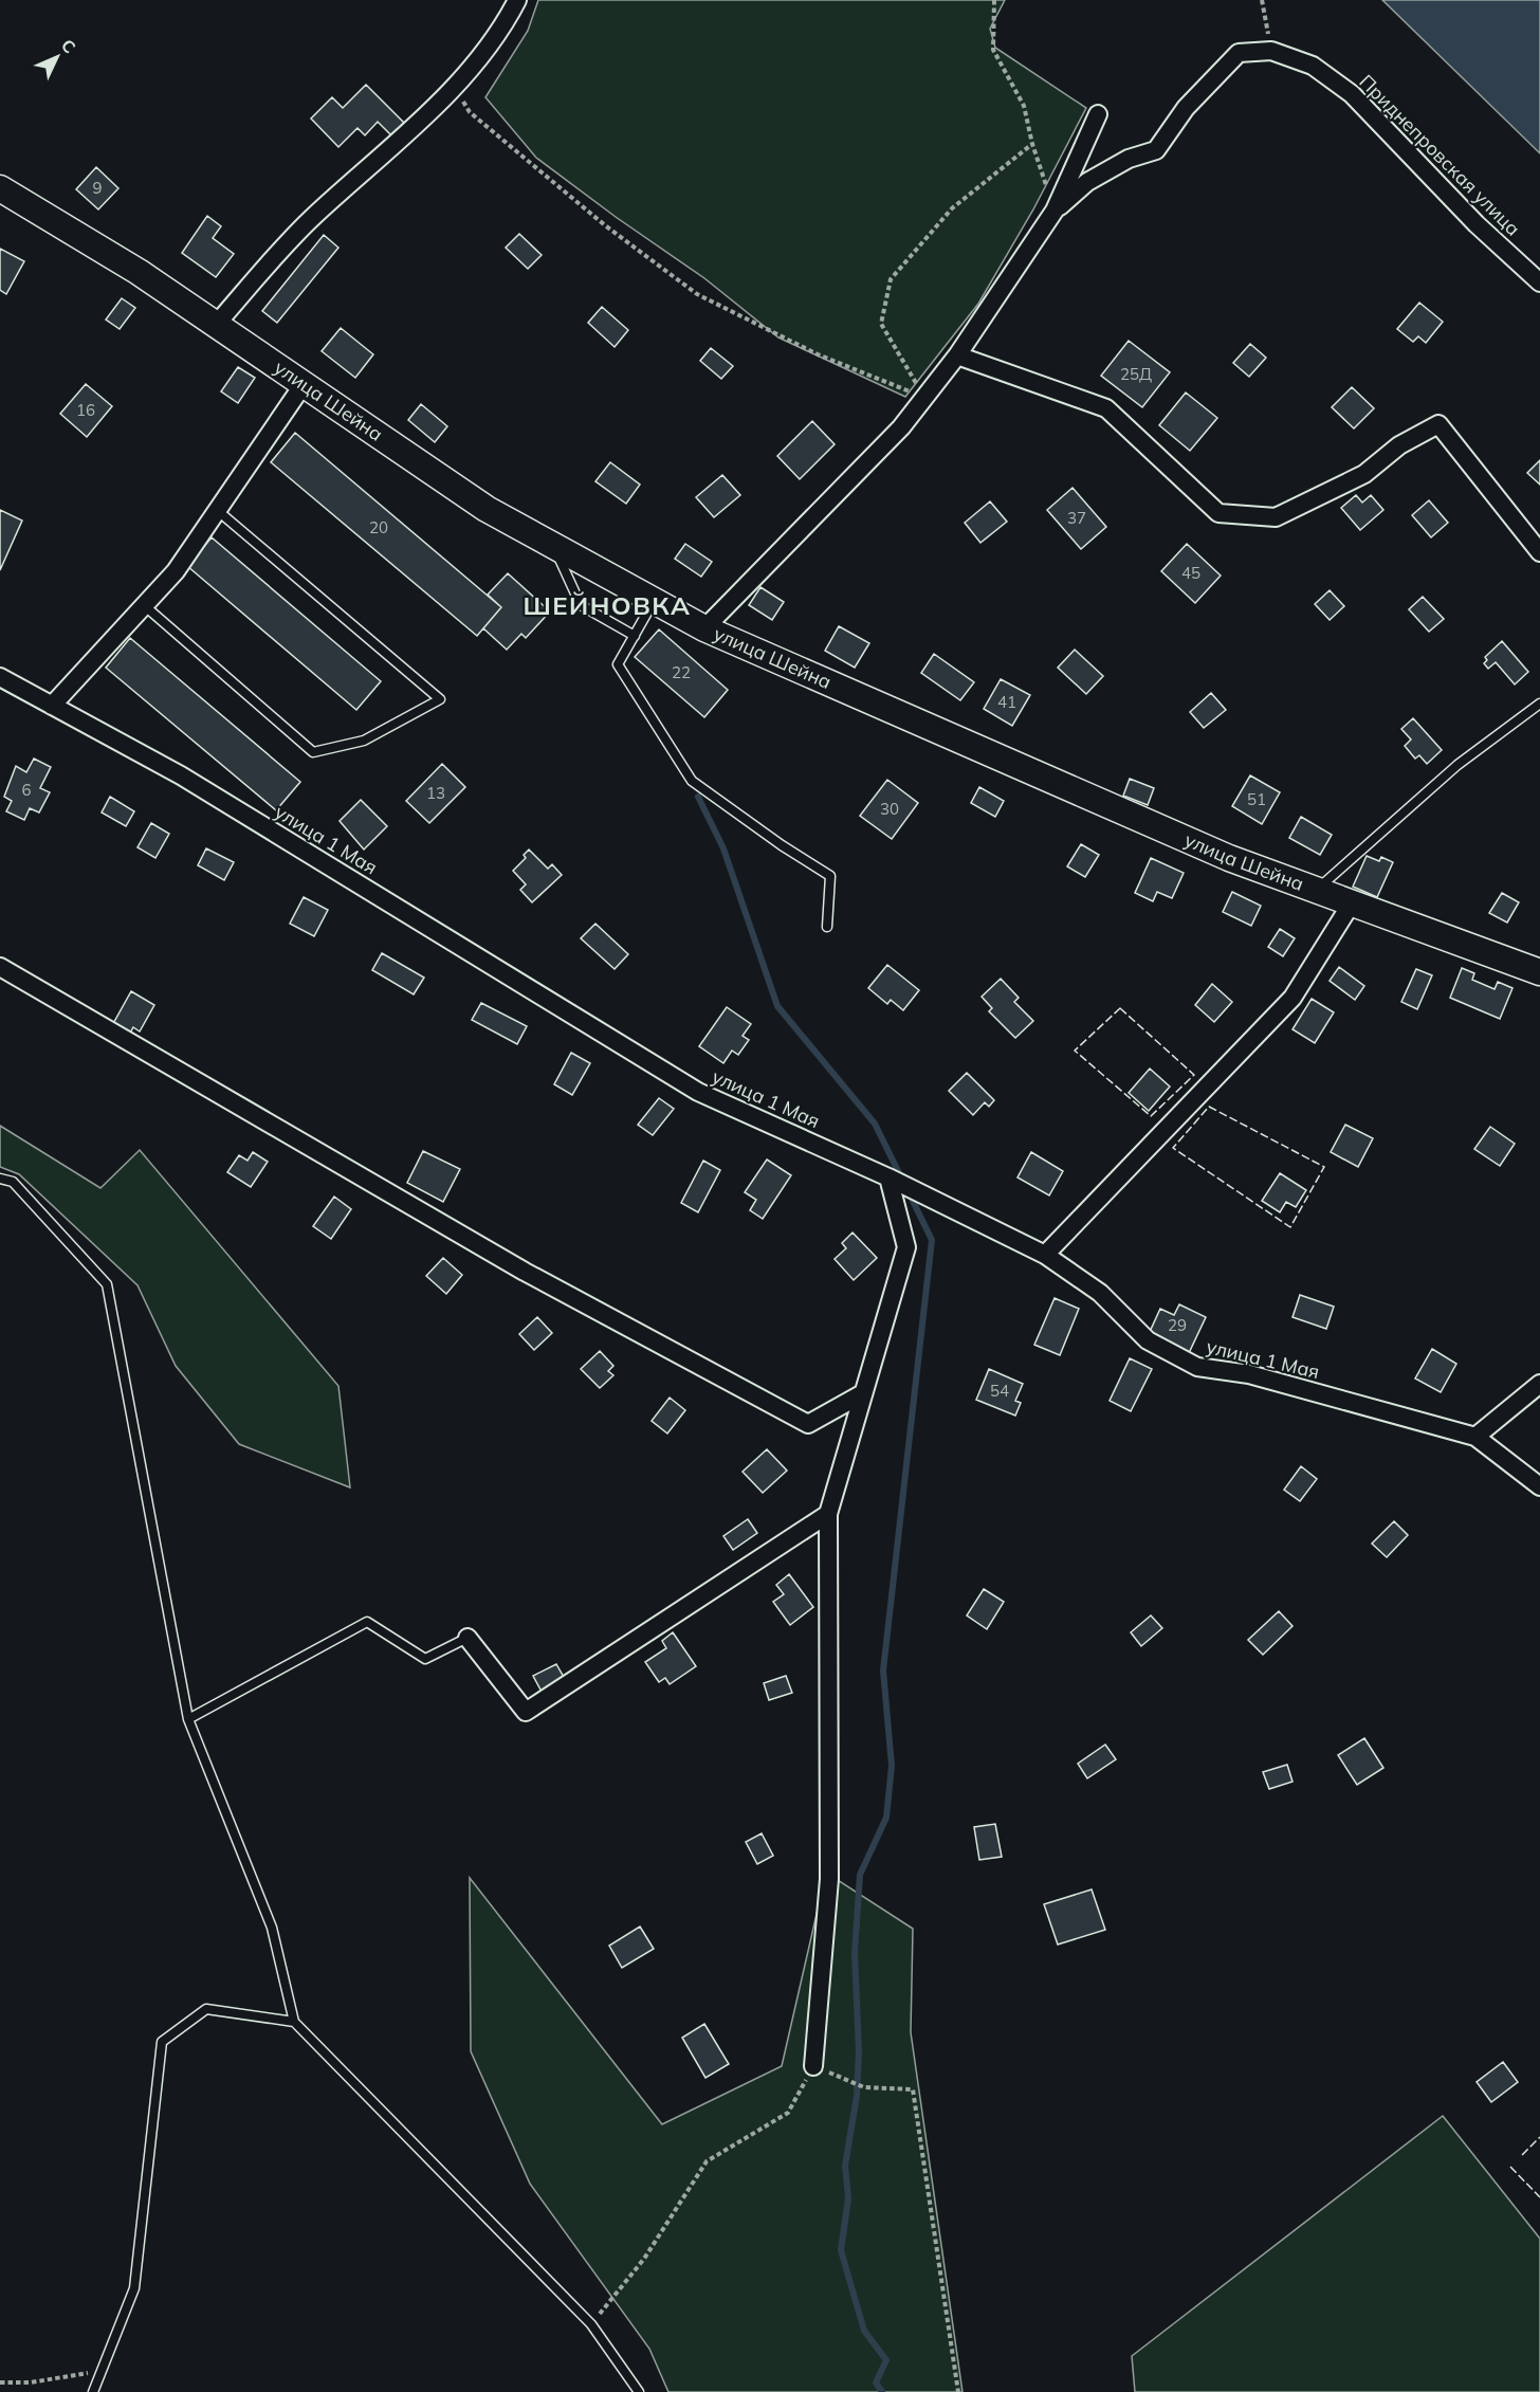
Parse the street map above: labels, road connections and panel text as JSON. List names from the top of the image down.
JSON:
{
  "streets": {
    "street": ["Приднепровская улица", "улица Шейна", "улица 1 Мая"]
  },
  "districts": ["ШЕЙНОВКА"],
  "house_numbers": [
    "9",
    "25Д",
    "16",
    "37",
    "20",
    "45",
    "22",
    "41",
    "6",
    "13",
    "51",
    "30",
    "29",
    "54"
  ],
  "north": "top right"
}
